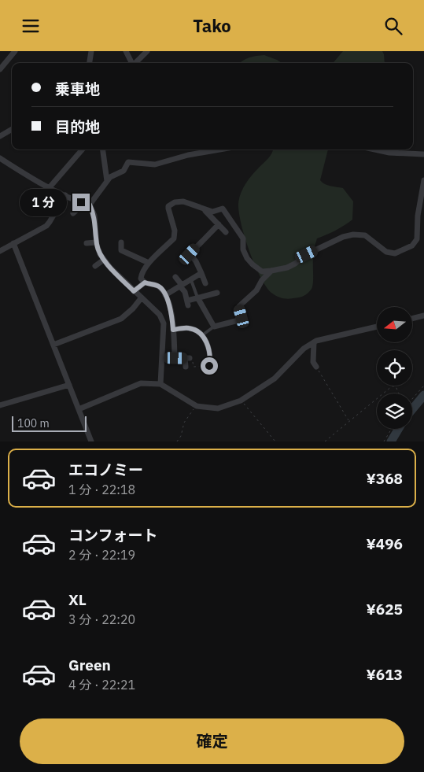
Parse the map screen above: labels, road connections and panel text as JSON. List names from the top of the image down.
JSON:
{
  "scale_bar": "100 m",
  "north": "left",
  "page": {
    "header": "Tako",
    "banner": ["乗車地", "目的地"],
    "bubble": "1 分",
    "scale": "100 m",
    "list": [
      {
        "name": "エコノミー",
        "note": "1 分 · 22:18",
        "value": "¥368"
      },
      {
        "name": "コンフォート",
        "note": "2 分 · 22:19",
        "value": "¥496"
      },
      {
        "name": "XL",
        "note": "3 分 · 22:20",
        "value": "¥625"
      },
      {
        "name": "Green",
        "note": "4 分 · 22:21",
        "value": "¥613"
      }
    ],
    "buttons": "確定"
  }
}
